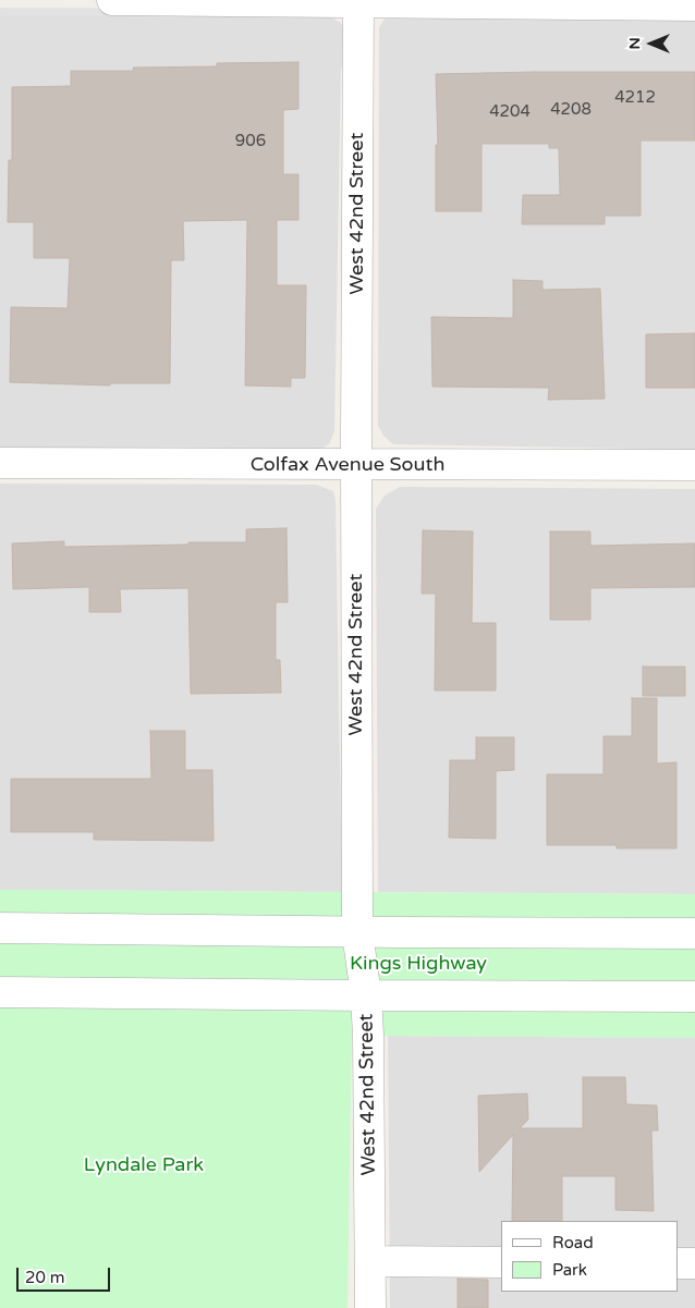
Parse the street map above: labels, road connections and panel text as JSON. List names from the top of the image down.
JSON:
{
  "streets": {
    "street": ["West 42nd Street", "Colfax Avenue South"]
  },
  "crossings": [
    ["West 42nd Street", "Colfax Avenue South"]
  ],
  "parks": ["Kings Highway", "Lyndale Park"],
  "house_numbers": [
    "4212",
    "4208",
    "4204",
    "906"
  ],
  "legend": ["Road", "Park"],
  "scale_bar": "20 m",
  "north": "left"
}
